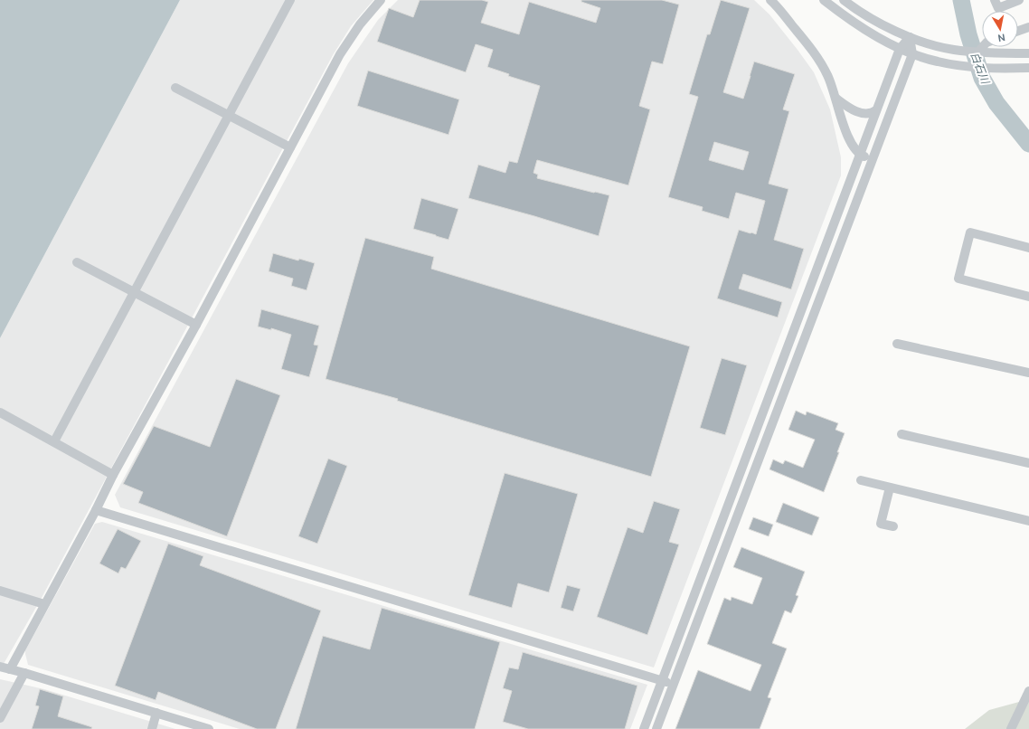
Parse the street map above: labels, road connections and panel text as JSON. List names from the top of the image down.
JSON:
{
  "water": ["白石川"],
  "north": "bottom"
}
